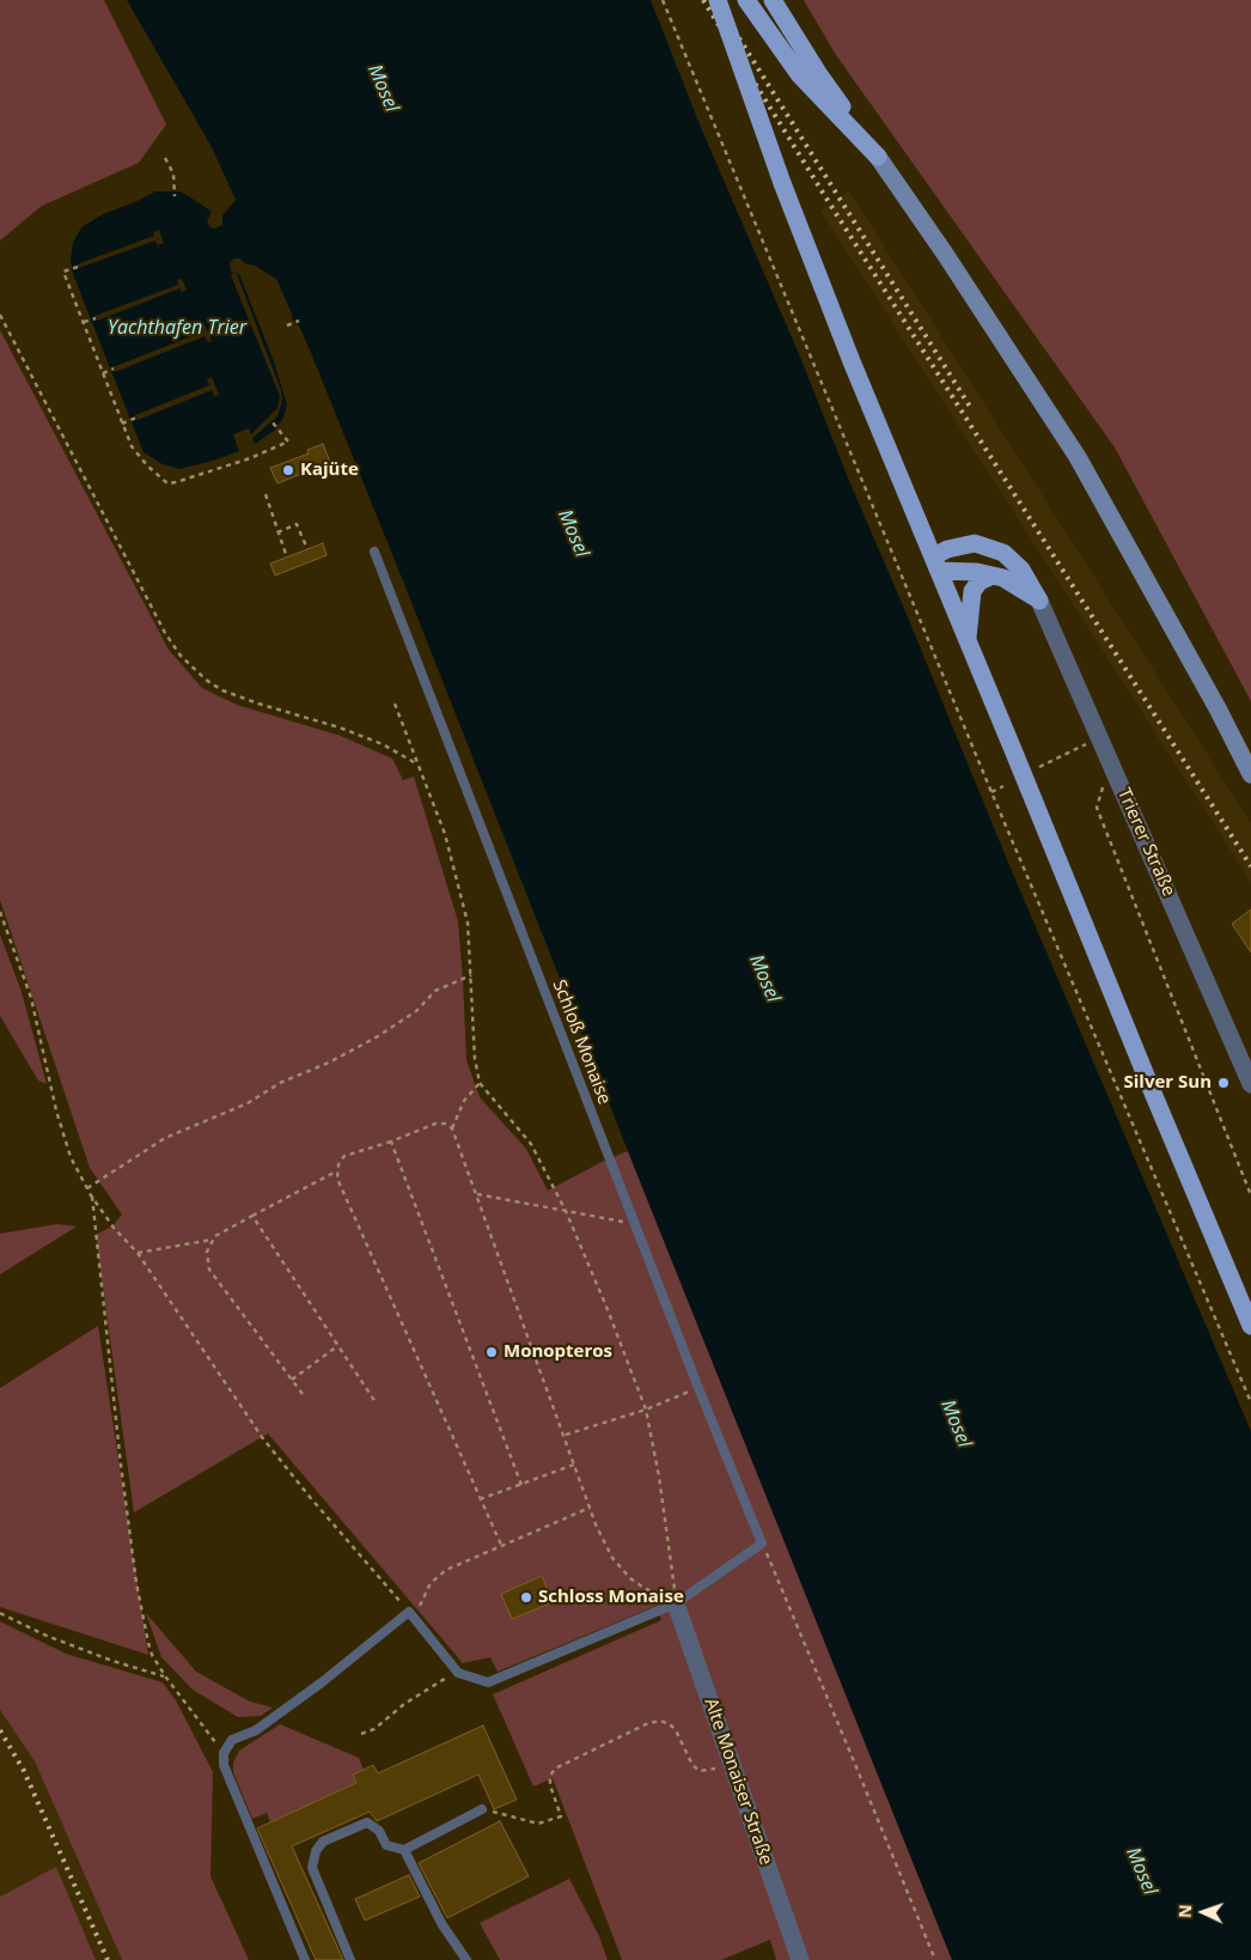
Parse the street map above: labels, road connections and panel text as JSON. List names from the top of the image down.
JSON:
{
  "streets": {
    "street": ["Trierer Straße", "Alte Monaiser Straße"],
    "lane": ["Schloß Monaise"]
  },
  "water": ["Mosel", "Yachthafen Trier"],
  "places": [
    "Kajüte",
    "Silver Sun",
    "Monopteros",
    "Schloss Monaise"
  ],
  "north": "left"
}
